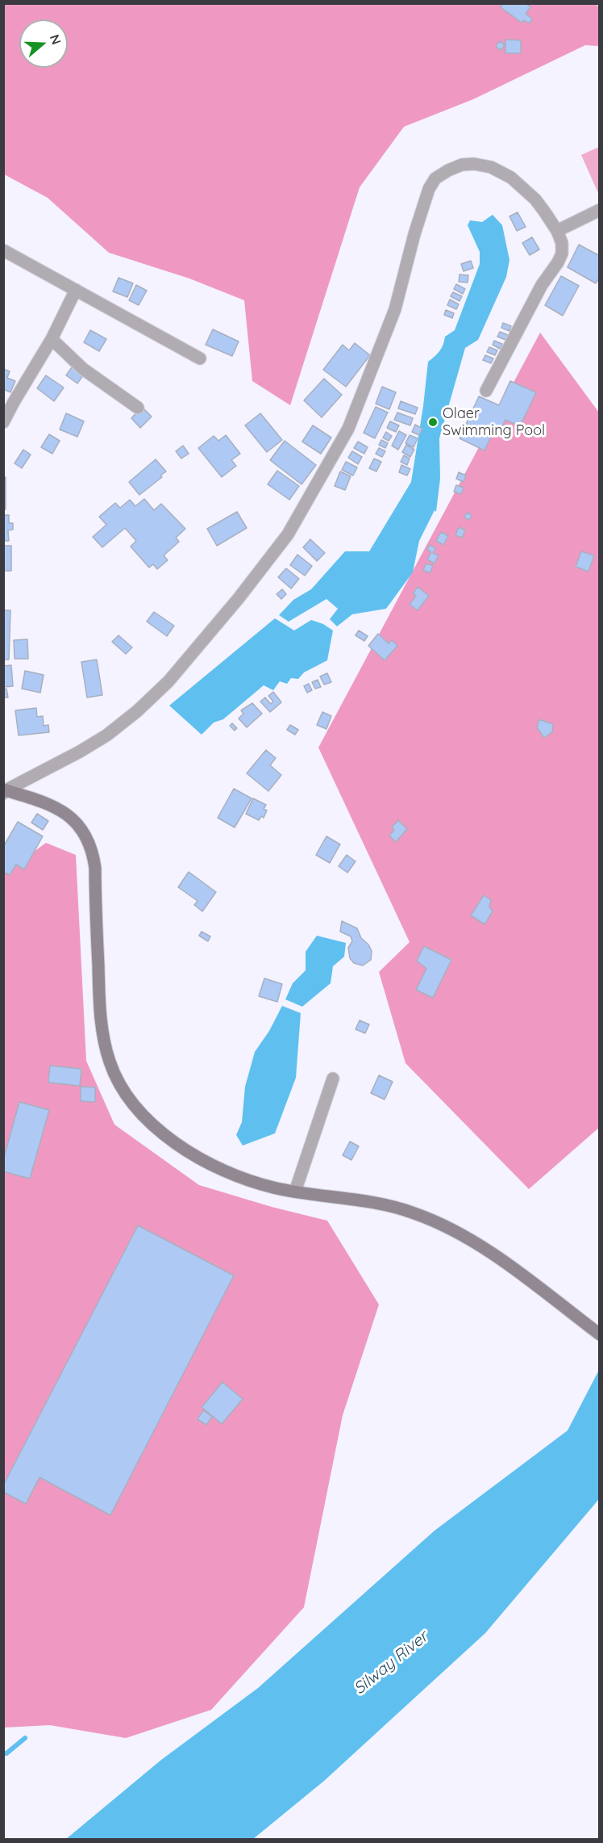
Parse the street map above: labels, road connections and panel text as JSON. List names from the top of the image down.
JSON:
{
  "water": ["Silway River"],
  "places": ["Olaer Swimming Pool"],
  "north": "right"
}
